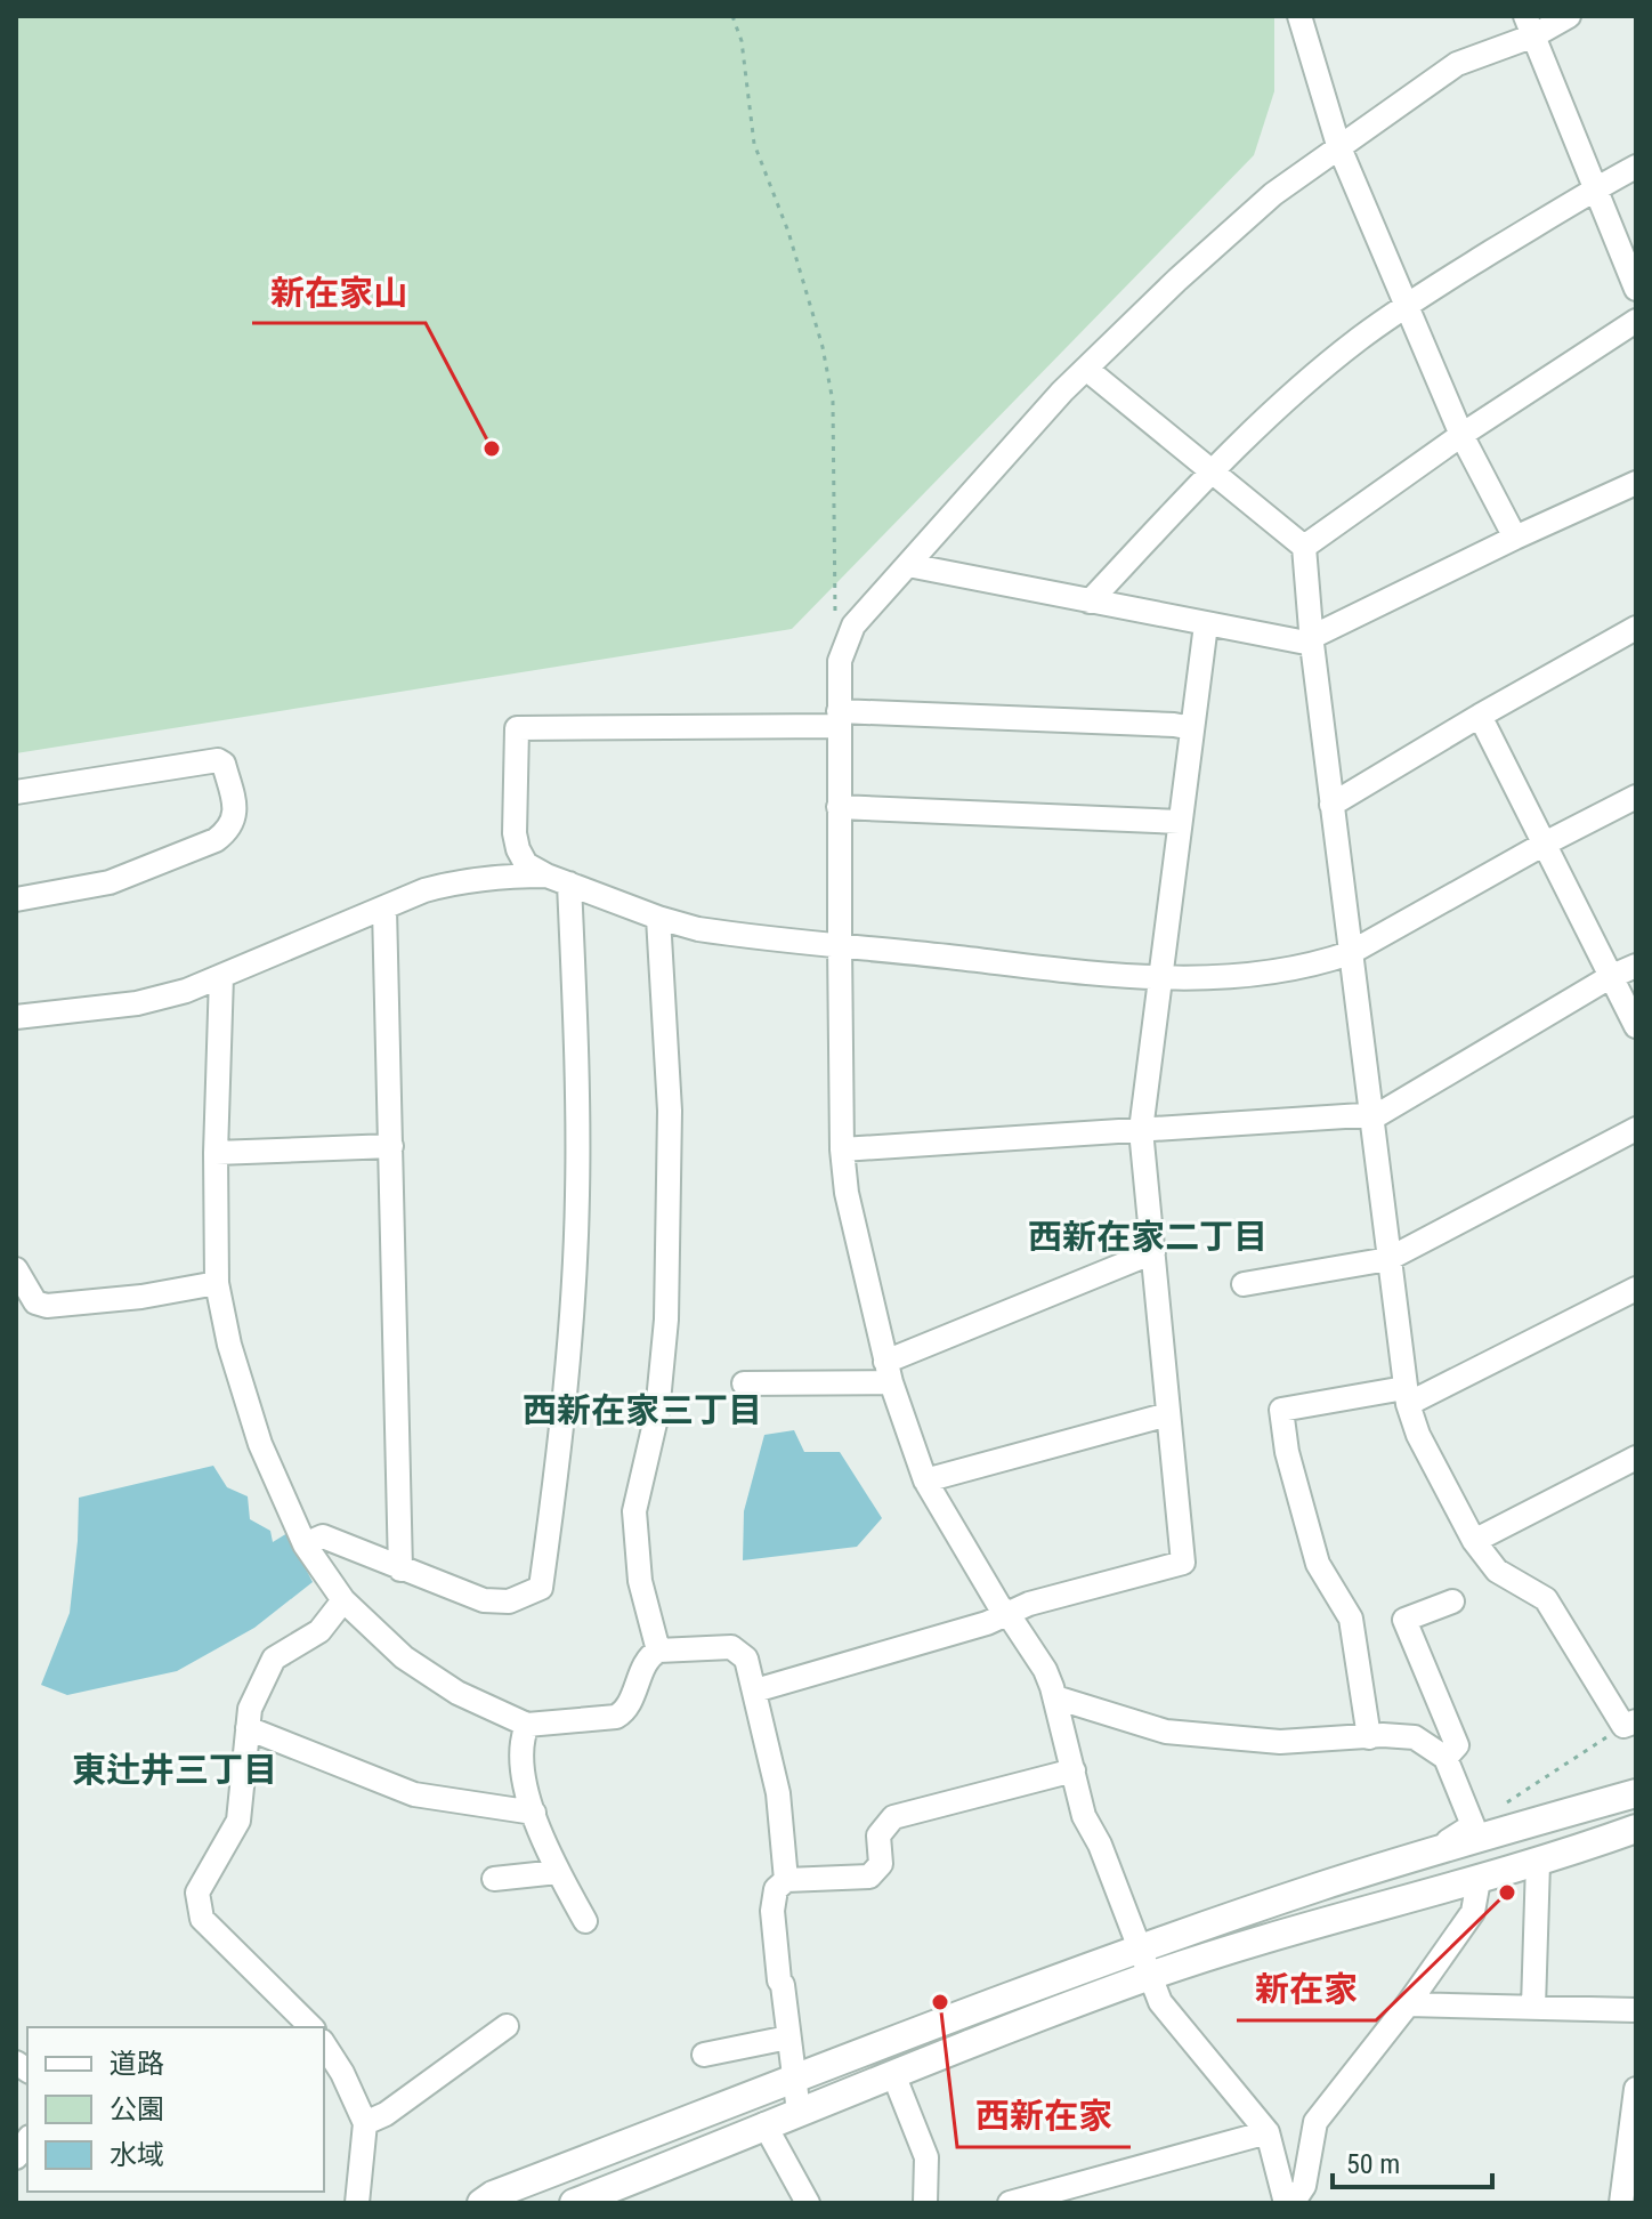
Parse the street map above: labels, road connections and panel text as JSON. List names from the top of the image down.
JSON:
{
  "districts": ["西新在家二丁目", "西新在家三丁目", "東辻井三丁目"],
  "places": ["新在家山", "新在家", "西新在家"],
  "legend": ["道路", "公園", "水域"],
  "scale_bar": "50 m"
}
